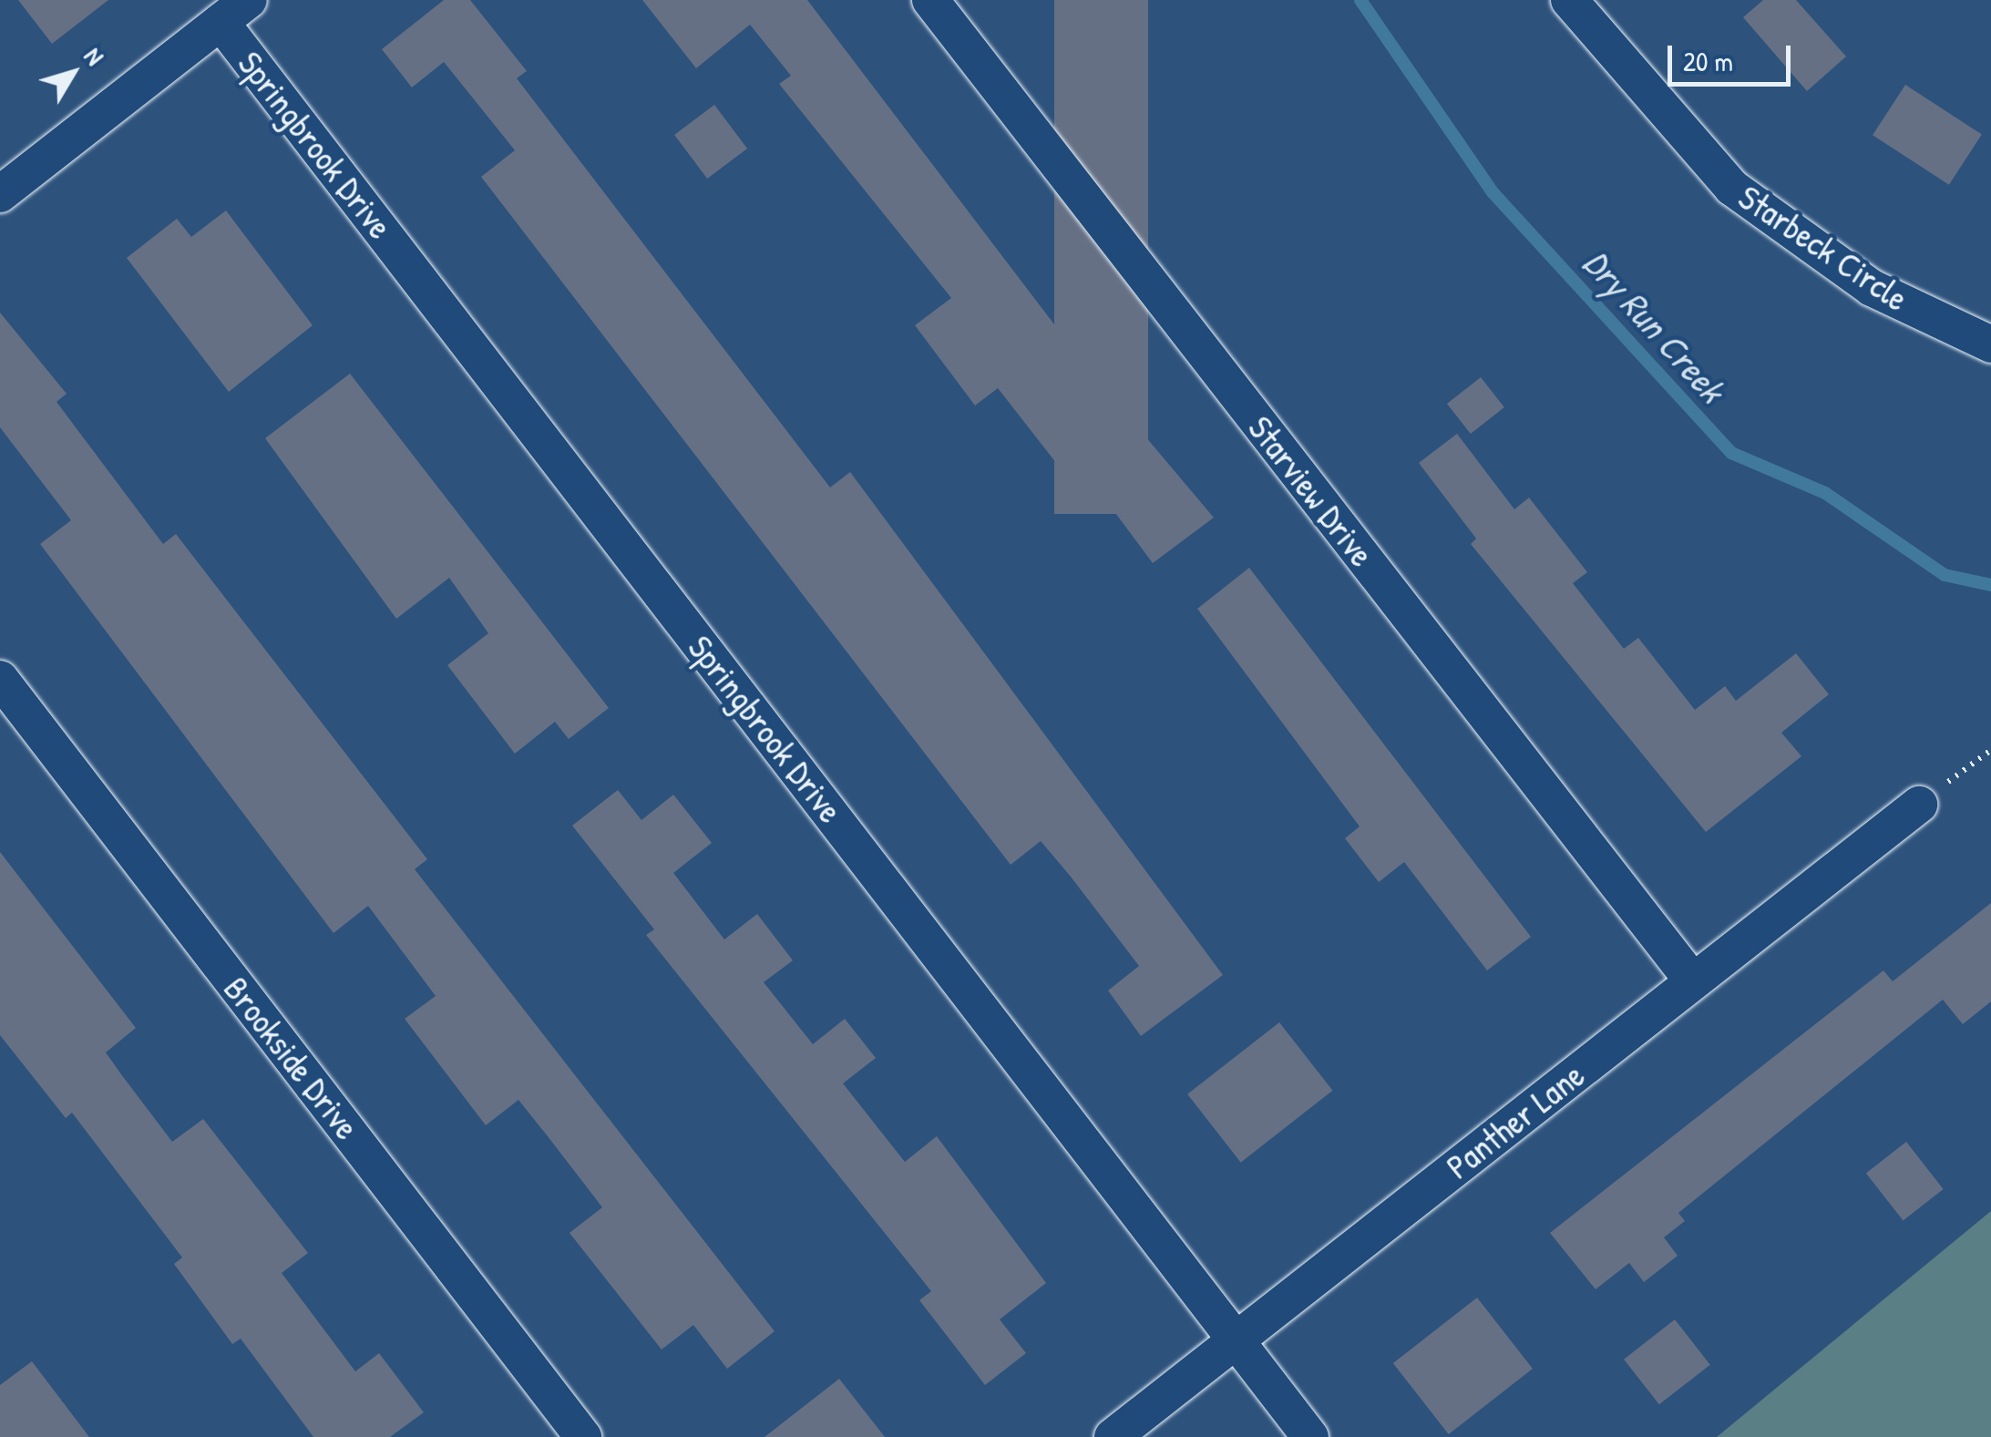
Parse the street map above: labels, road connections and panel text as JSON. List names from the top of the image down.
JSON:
{
  "streets": {
    "street": [
      "Springbrook Drive",
      "Starbeck Circle",
      "Starview Drive",
      "Brookside Drive",
      "Panther Lane"
    ]
  },
  "crossings": [
    ["Springbrook Drive", "Panther Lane"],
    ["Starview Drive", "Panther Lane"]
  ],
  "water": ["Dry Run Creek"],
  "scale_bar": "20 m",
  "north": "top right"
}
